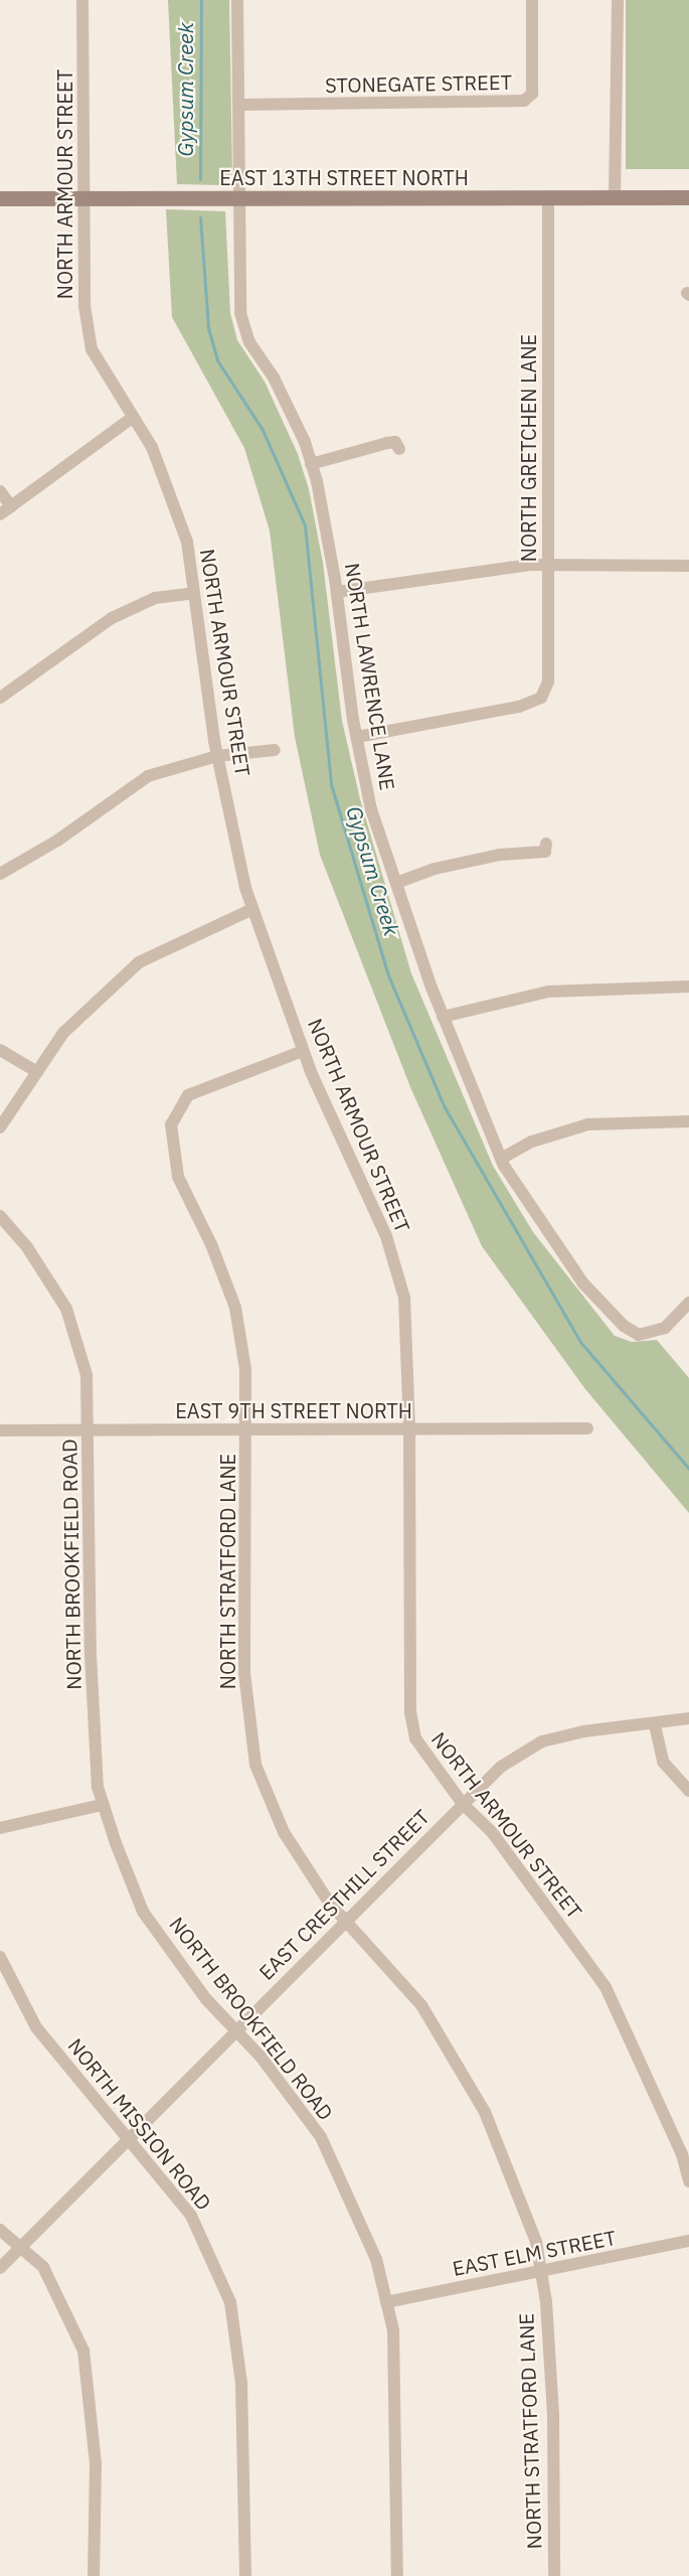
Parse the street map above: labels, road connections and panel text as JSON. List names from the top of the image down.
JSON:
{
  "streets": {
    "main road": ["EAST 13TH STREET NORTH"],
    "street": [
      "STONEGATE STREET",
      "NORTH ARMOUR STREET",
      "NORTH GRETCHEN LANE",
      "NORTH LAWRENCE LANE",
      "EAST 9TH STREET NORTH",
      "NORTH BROOKFIELD ROAD",
      "NORTH STRATFORD LANE",
      "EAST CRESTHILL STREET",
      "NORTH MISSION ROAD",
      "EAST ELM STREET"
    ]
  },
  "crossings": [
    ["STONEGATE STREET", "NORTH LAWRENCE LANE"],
    ["EAST 13TH STREET NORTH", "NORTH ARMOUR STREET"],
    ["EAST 13TH STREET NORTH", "NORTH GRETCHEN LANE"],
    ["EAST 13TH STREET NORTH", "NORTH LAWRENCE LANE"],
    ["NORTH ARMOUR STREET", "EAST 9TH STREET NORTH"],
    ["NORTH ARMOUR STREET", "NORTH STRATFORD LANE"],
    ["NORTH ARMOUR STREET", "EAST CRESTHILL STREET"],
    ["NORTH GRETCHEN LANE", "NORTH LAWRENCE LANE"],
    ["EAST 9TH STREET NORTH", "NORTH BROOKFIELD ROAD"],
    ["EAST 9TH STREET NORTH", "NORTH STRATFORD LANE"],
    ["NORTH BROOKFIELD ROAD", "EAST CRESTHILL STREET"],
    ["NORTH BROOKFIELD ROAD", "EAST ELM STREET"],
    ["NORTH STRATFORD LANE", "EAST CRESTHILL STREET"],
    ["NORTH STRATFORD LANE", "EAST ELM STREET"],
    ["EAST CRESTHILL STREET", "NORTH MISSION ROAD"]
  ],
  "water": ["Gypsum Creek"]
}
